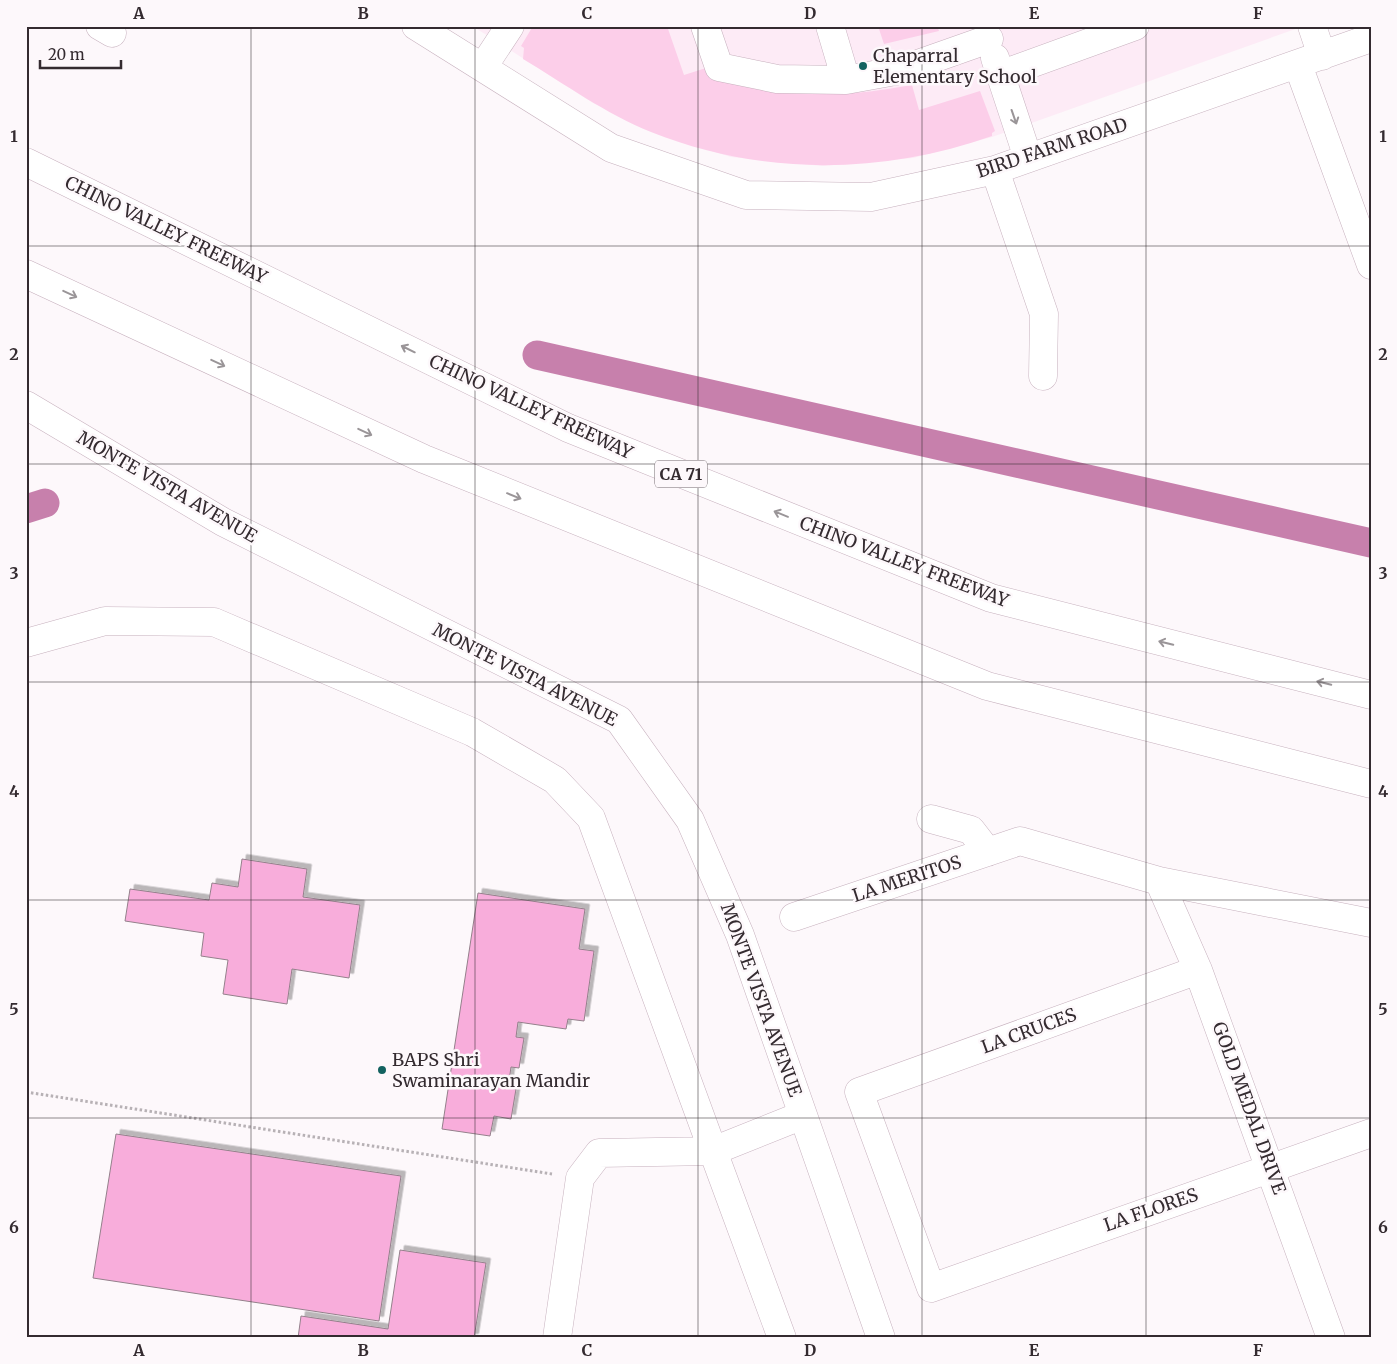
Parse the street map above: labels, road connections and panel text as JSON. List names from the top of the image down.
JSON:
{
  "streets": {
    "main road": [
      "BIRD FARM ROAD",
      "CHINO VALLEY FREEWAY",
      "CA 71",
      "MONTE VISTA AVENUE",
      "LA MERITOS",
      "LA CRUCES",
      "GOLD MEDAL DRIVE",
      "LA FLORES"
    ]
  },
  "crossings": [
    ["LA MERITOS", "GOLD MEDAL DRIVE"],
    ["LA CRUCES", "GOLD MEDAL DRIVE"],
    ["LA CRUCES", "LA FLORES"],
    ["GOLD MEDAL DRIVE", "LA FLORES"]
  ],
  "places": ["Chaparral Elementary School", "BAPS Shri Swaminarayan Mandir"],
  "scale_bar": "20 m",
  "grid": {
    "columns": [
      "A",
      "B",
      "C",
      "D",
      "E",
      "F"
    ],
    "rows": [
      "1",
      "2",
      "3",
      "4",
      "5",
      "6"
    ]
  }
}
